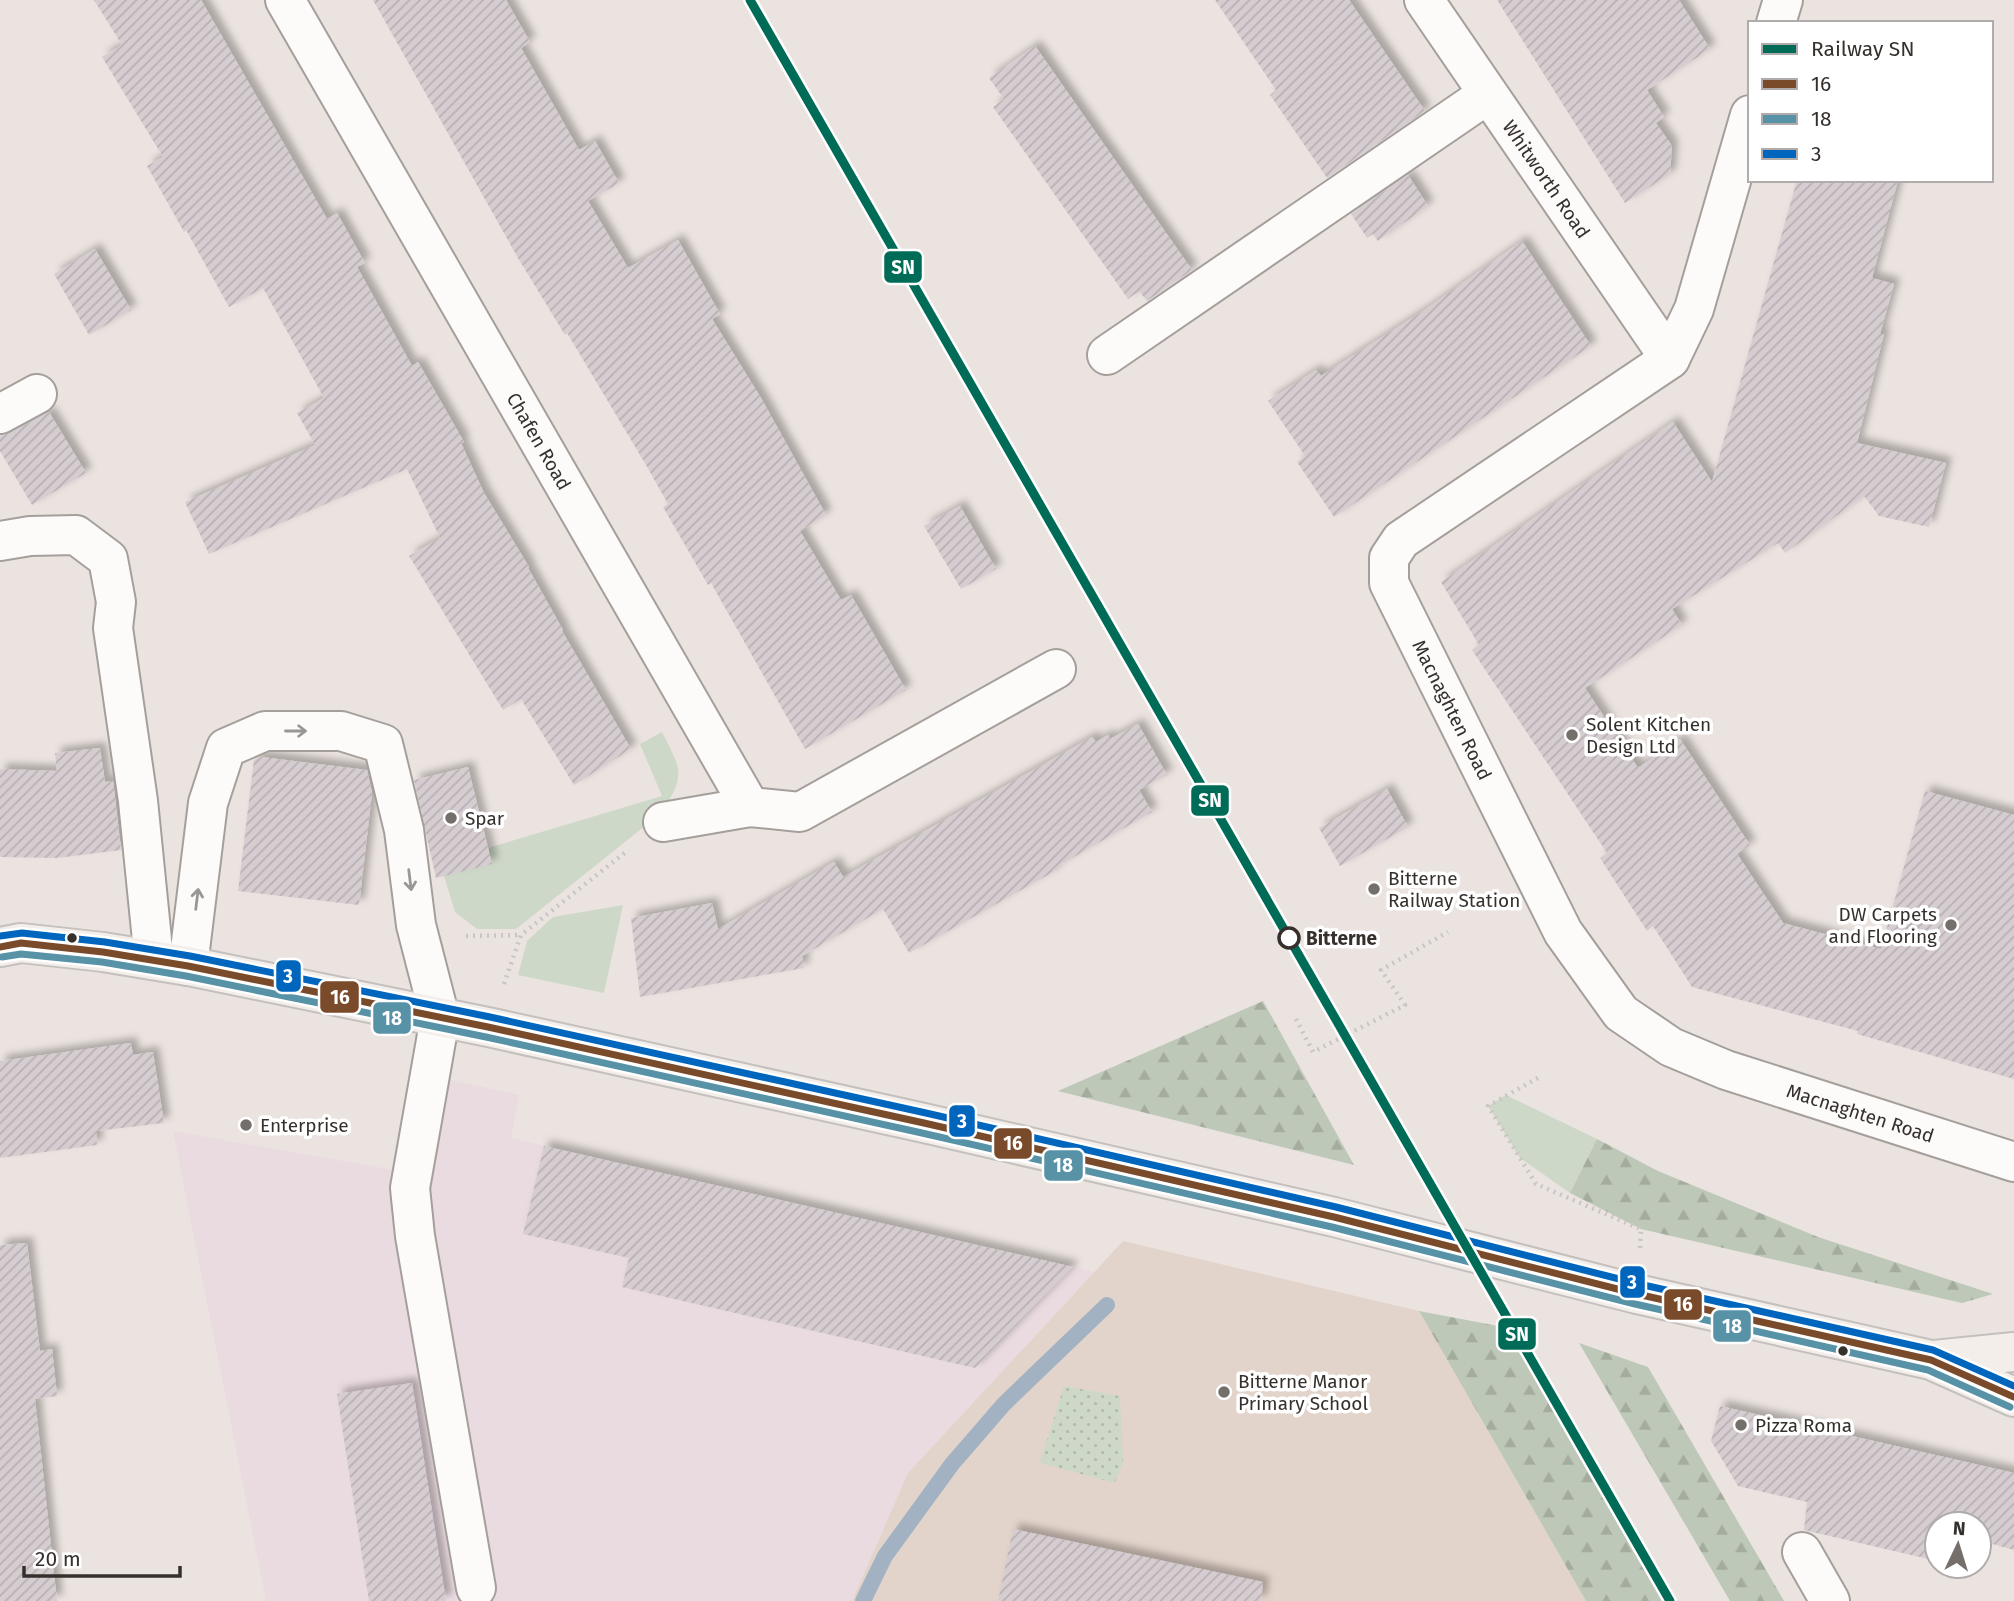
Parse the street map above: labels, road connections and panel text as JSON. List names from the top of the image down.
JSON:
{
  "streets": {
    "street": ["Whitworth Road", "Chafen Road", "Macnaghten Road"]
  },
  "crossings": [
    ["Whitworth Road", "Macnaghten Road"]
  ],
  "places": [
    "Solent Kitchen Design Ltd",
    "Spar",
    "Bitterne Railway Station",
    "DW Carpets and Flooring",
    "Bitterne",
    "Enterprise",
    "Bitterne Manor Primary School",
    "Pizza Roma"
  ],
  "lines": [
    "rail line SN",
    "transit line 3",
    "transit line 16",
    "transit line 18"
  ],
  "legend": [
    "Railway SN",
    "16",
    "18",
    "3"
  ],
  "scale_bar": "20 m",
  "north": "top"
}
